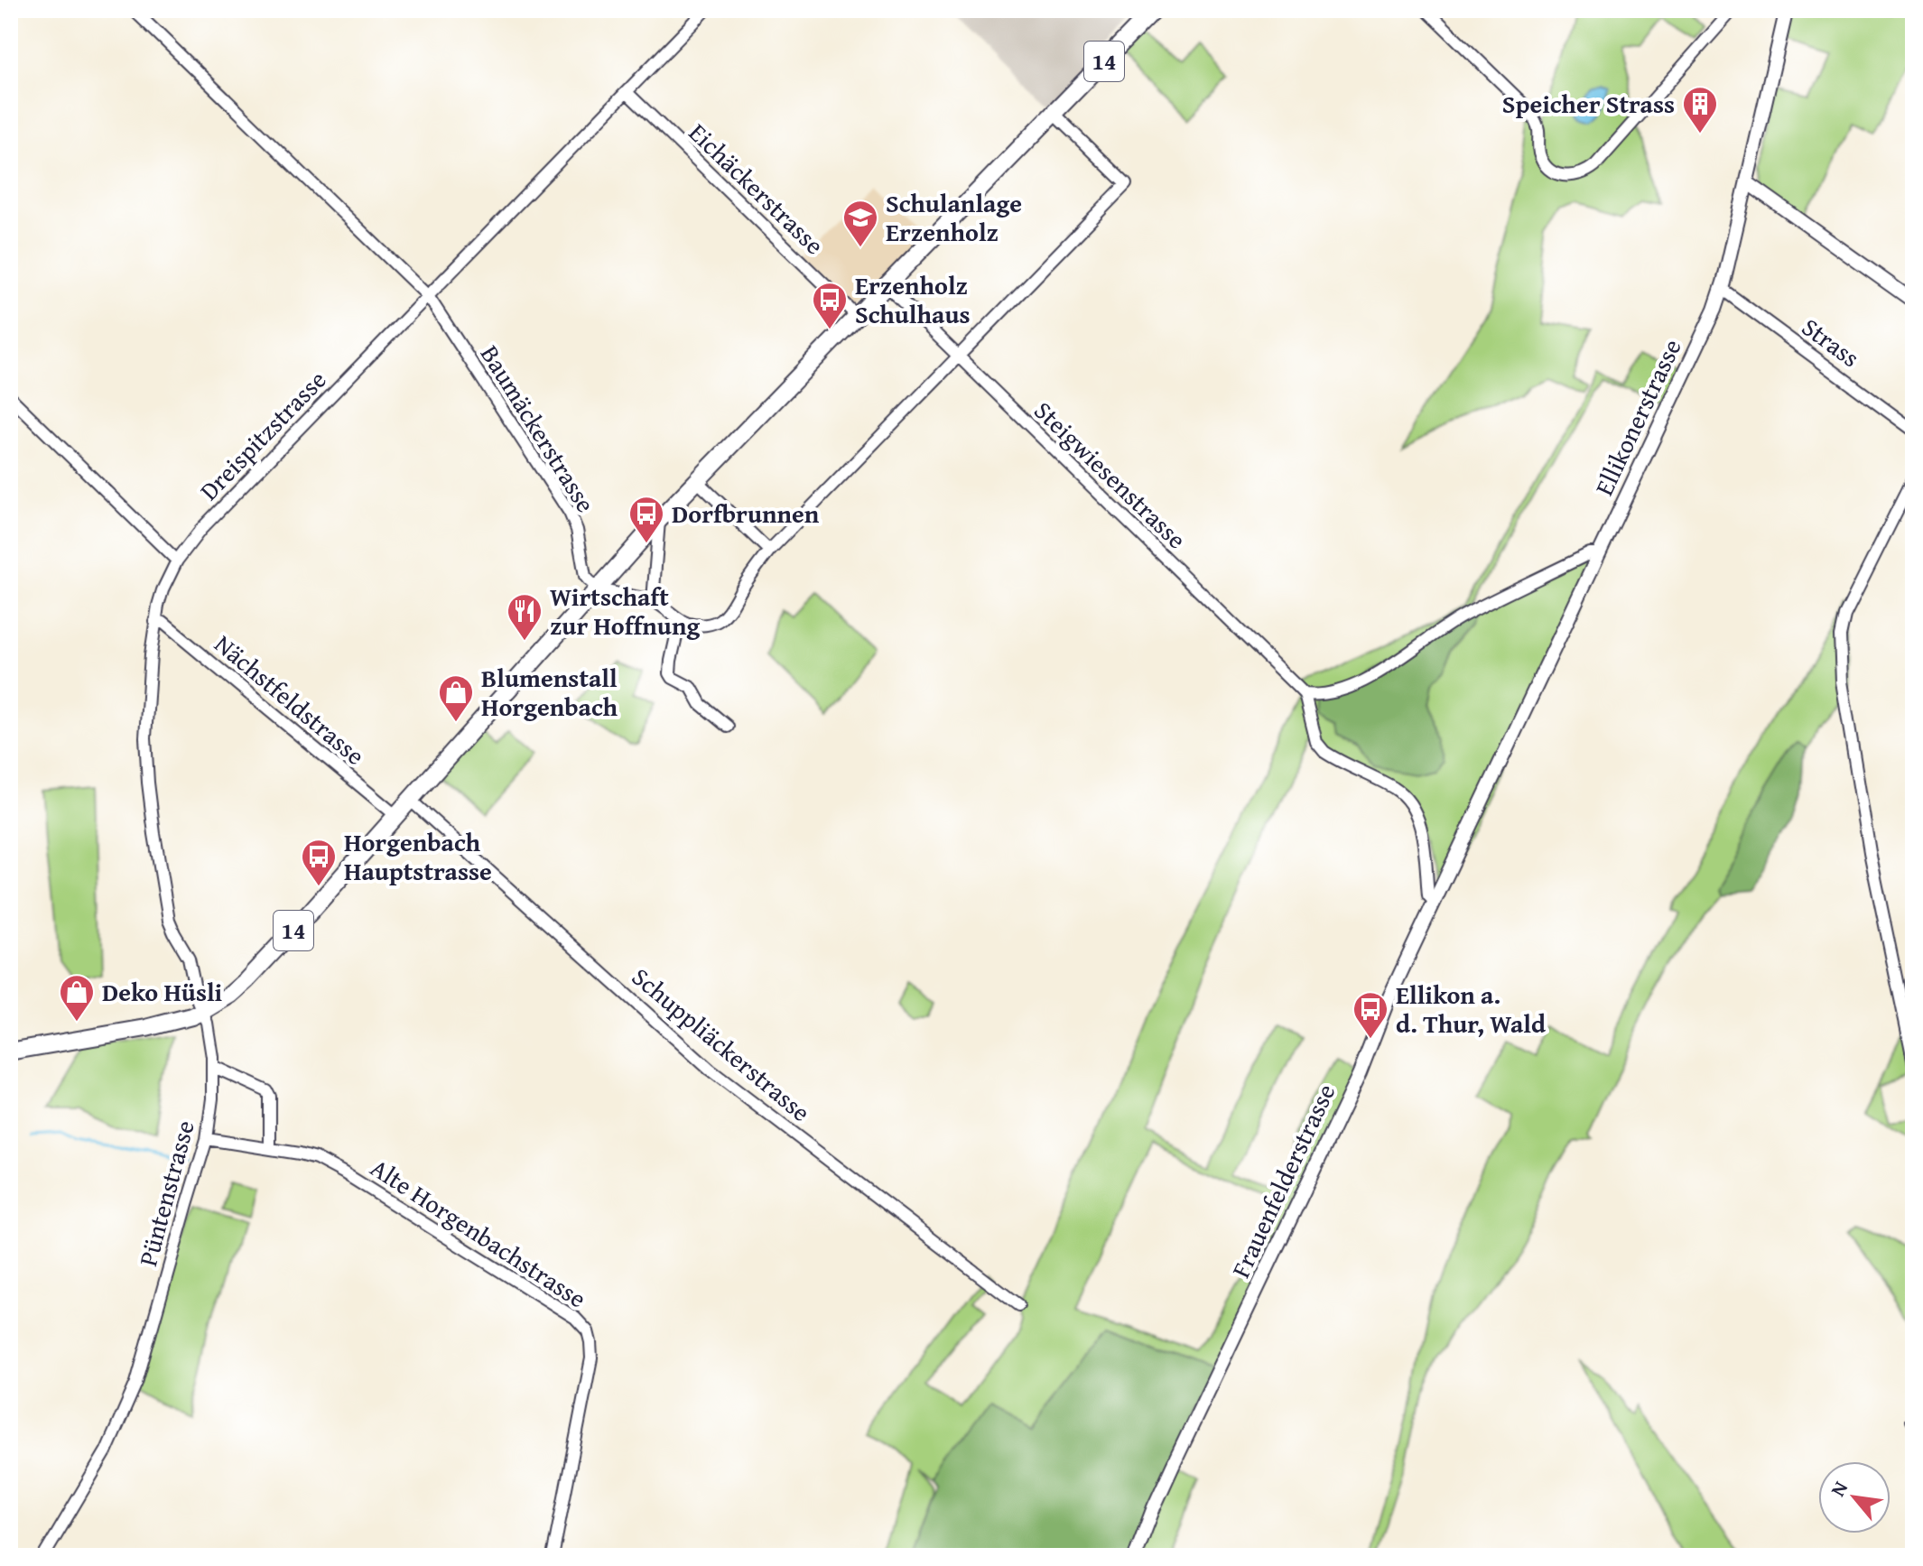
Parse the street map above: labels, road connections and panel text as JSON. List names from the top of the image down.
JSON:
{
  "streets": {
    "main road": ["14"],
    "street": [
      "Eichäckerstrasse",
      "Strass",
      "Ellikonerstrasse",
      "Baumäckerstrasse",
      "Dreispitzstrasse",
      "Steigwiesenstrasse",
      "Nächstfeldstrasse",
      "Schuppliäckerstrasse",
      "Frauenfelderstrasse",
      "Püntenstrasse",
      "Alte Horgenbachstrasse"
    ]
  },
  "crossings": [
    ["14", "Eichäckerstrasse"],
    ["14", "Baumäckerstrasse"],
    ["14", "Dreispitzstrasse"],
    ["14", "Steigwiesenstrasse"],
    ["14", "Nächstfeldstrasse"],
    ["14", "Schuppliäckerstrasse"],
    ["14", "Püntenstrasse"],
    ["Eichäckerstrasse", "Dreispitzstrasse"],
    ["Strass", "Ellikonerstrasse"],
    ["Ellikonerstrasse", "Frauenfelderstrasse"],
    ["Baumäckerstrasse", "Dreispitzstrasse"],
    ["Dreispitzstrasse", "Nächstfeldstrasse"],
    ["Dreispitzstrasse", "Püntenstrasse"],
    ["Püntenstrasse", "Alte Horgenbachstrasse"]
  ],
  "places": {
    "building": ["Speicher Strass"],
    "school or university": ["Schulanlage Erzenholz"],
    "bus stop": [
      "Erzenholz Schulhaus",
      "Dorfbrunnen",
      "Horgenbach Hauptstrasse",
      "Ellikon a. d. Thur, Wald"
    ],
    "restaurant": ["Wirtschaft zur Hoffnung"],
    "shop": ["Blumenstall Horgenbach", "Deko Hüsli"]
  },
  "north": "top left"
}
